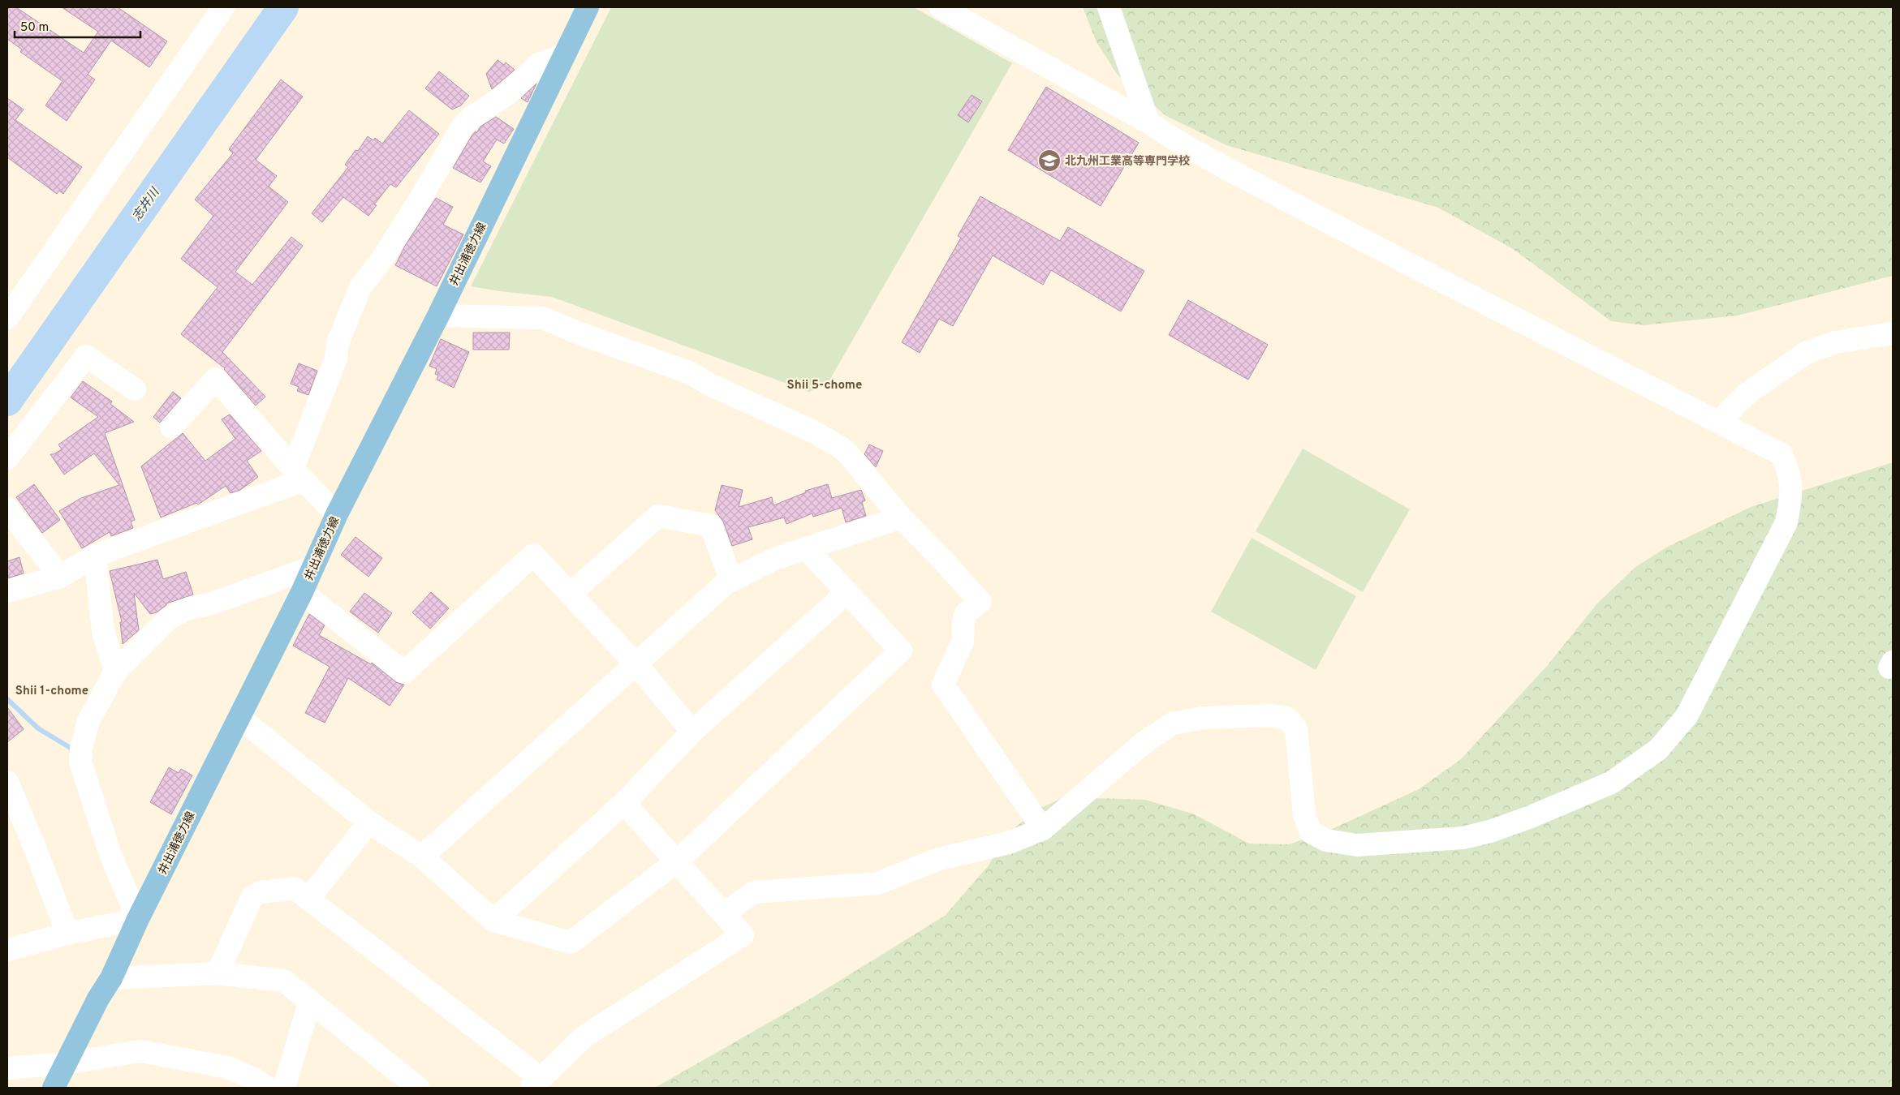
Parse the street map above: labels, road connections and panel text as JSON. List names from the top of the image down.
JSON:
{
  "streets": {
    "main road": ["井出浦徳力線"]
  },
  "districts": ["Shii 5-chome", "Shii 1-chome"],
  "water": ["志井川"],
  "places": {
    "school or university": ["北九州工業高等専門学校"]
  },
  "scale_bar": "50 m"
}
